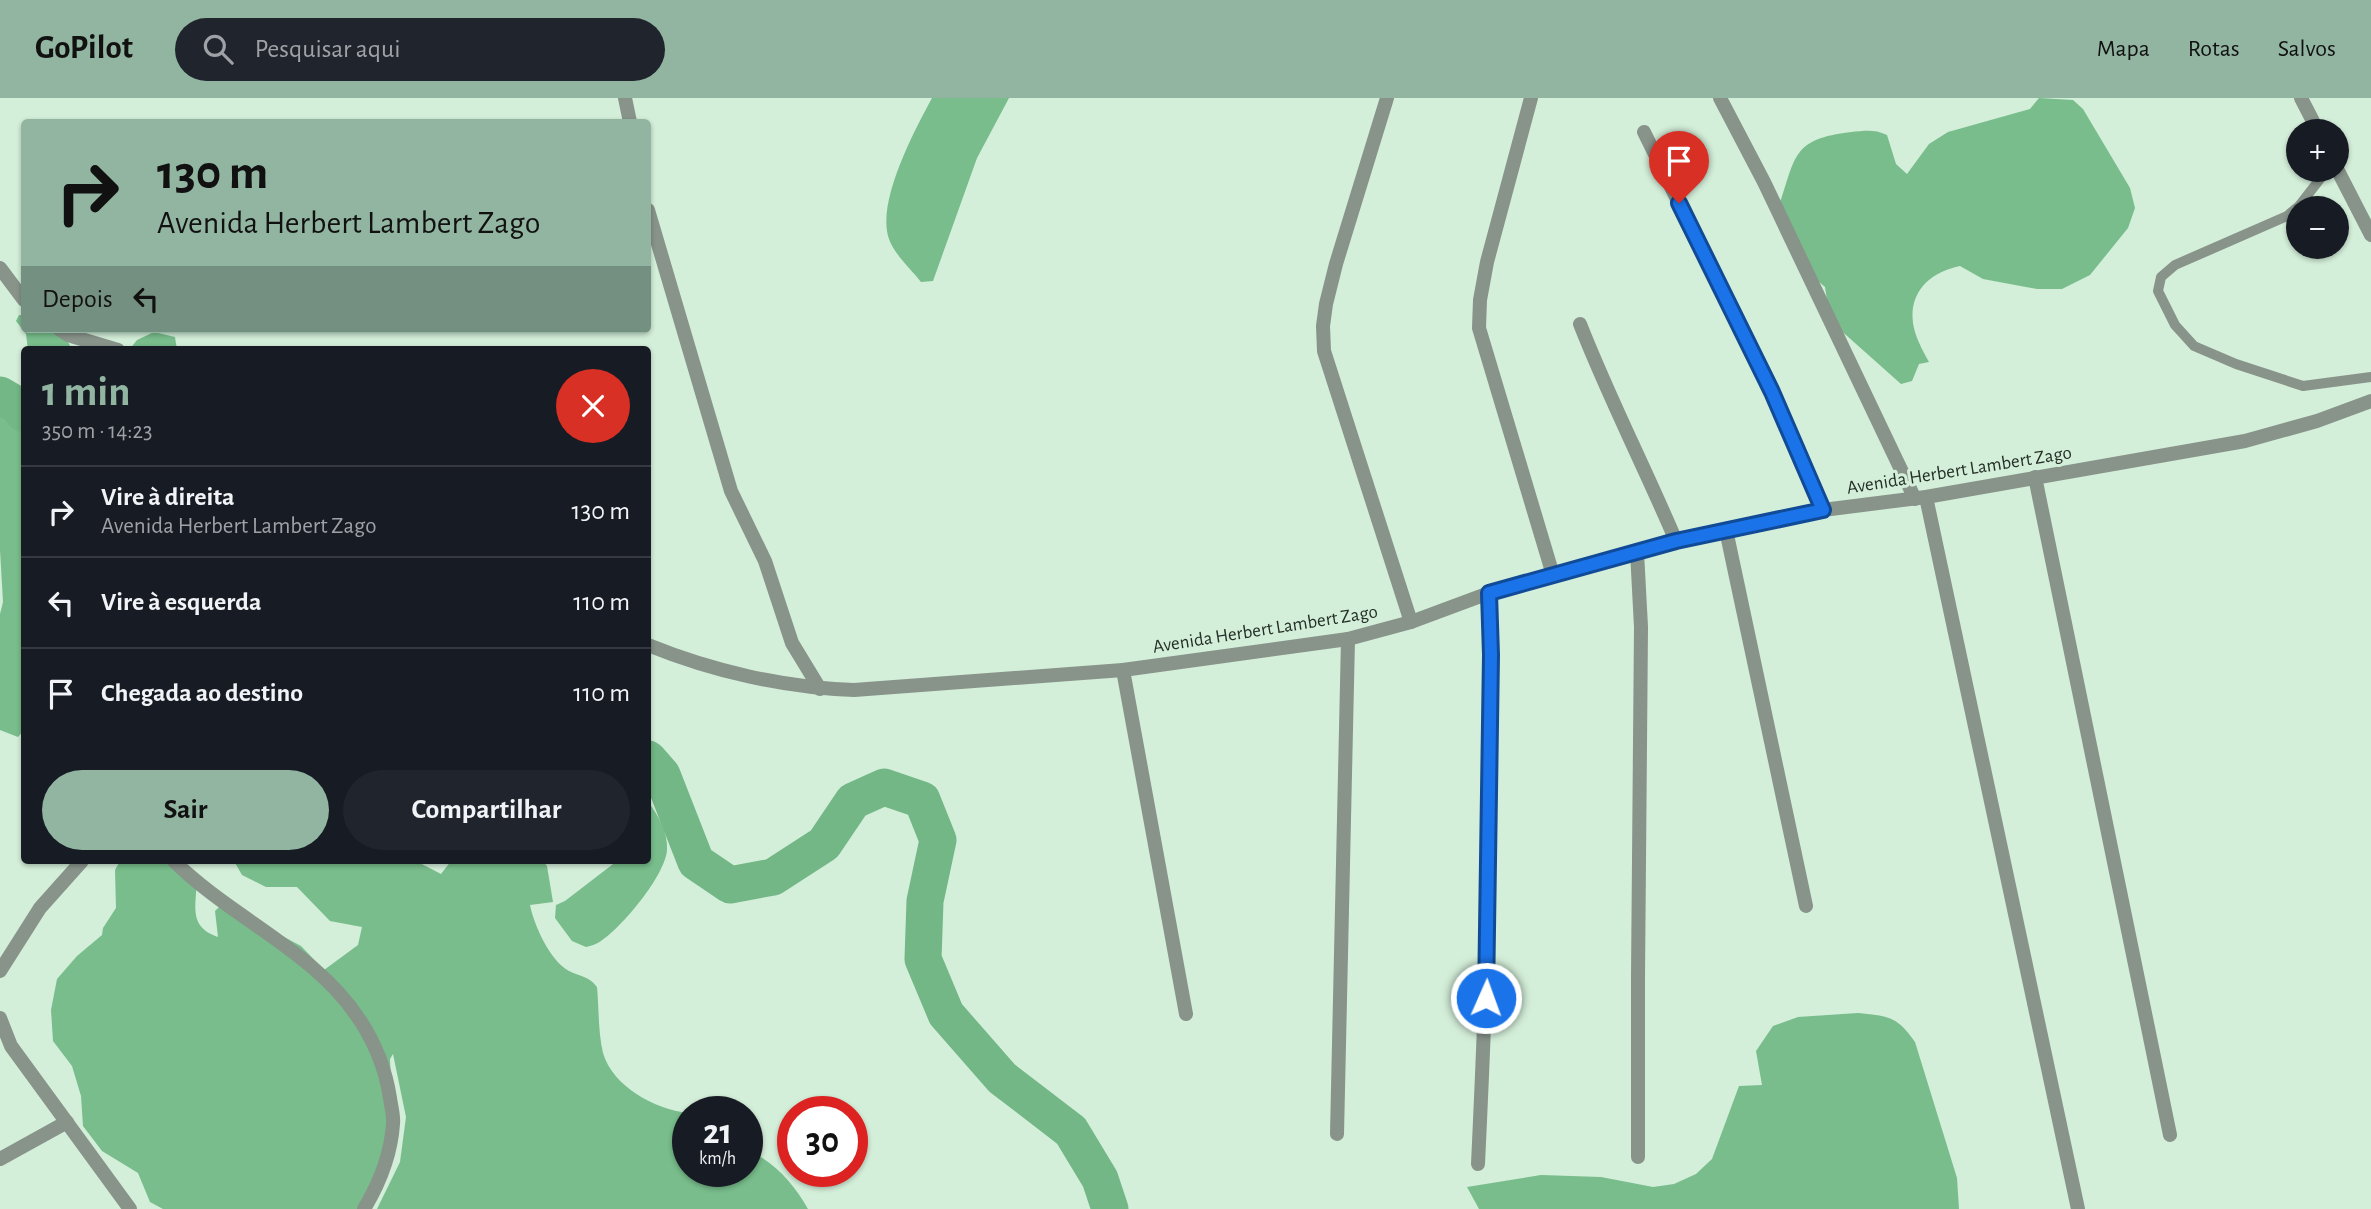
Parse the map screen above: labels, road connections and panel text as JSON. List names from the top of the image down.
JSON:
{
  "streets": {
    "street": ["Avenida Herbert Lambert Zago"]
  },
  "page": {
    "header": "GoPilot",
    "search": "Pesquisar aqui",
    "nav": ["Mapa", "Rotas", "Salvos"],
    "map_buttons": ["+", "−"],
    "turn": ["130 m", "Avenida Herbert Lambert Zago"],
    "then": "Depois",
    "heading": ["1 min", "350 m · 14:23"],
    "list": [
      {
        "name": "Vire à direita",
        "note": "Avenida Herbert Lambert Zago",
        "value": "130 m"
      },
      {
        "name": "Vire à esquerda",
        "value": "110 m"
      },
      {
        "name": "Chegada ao destino",
        "value": "110 m"
      }
    ],
    "buttons": ["Sair", "Compartilhar"],
    "speed": "21 km/h",
    "limit": "30"
  }
}
